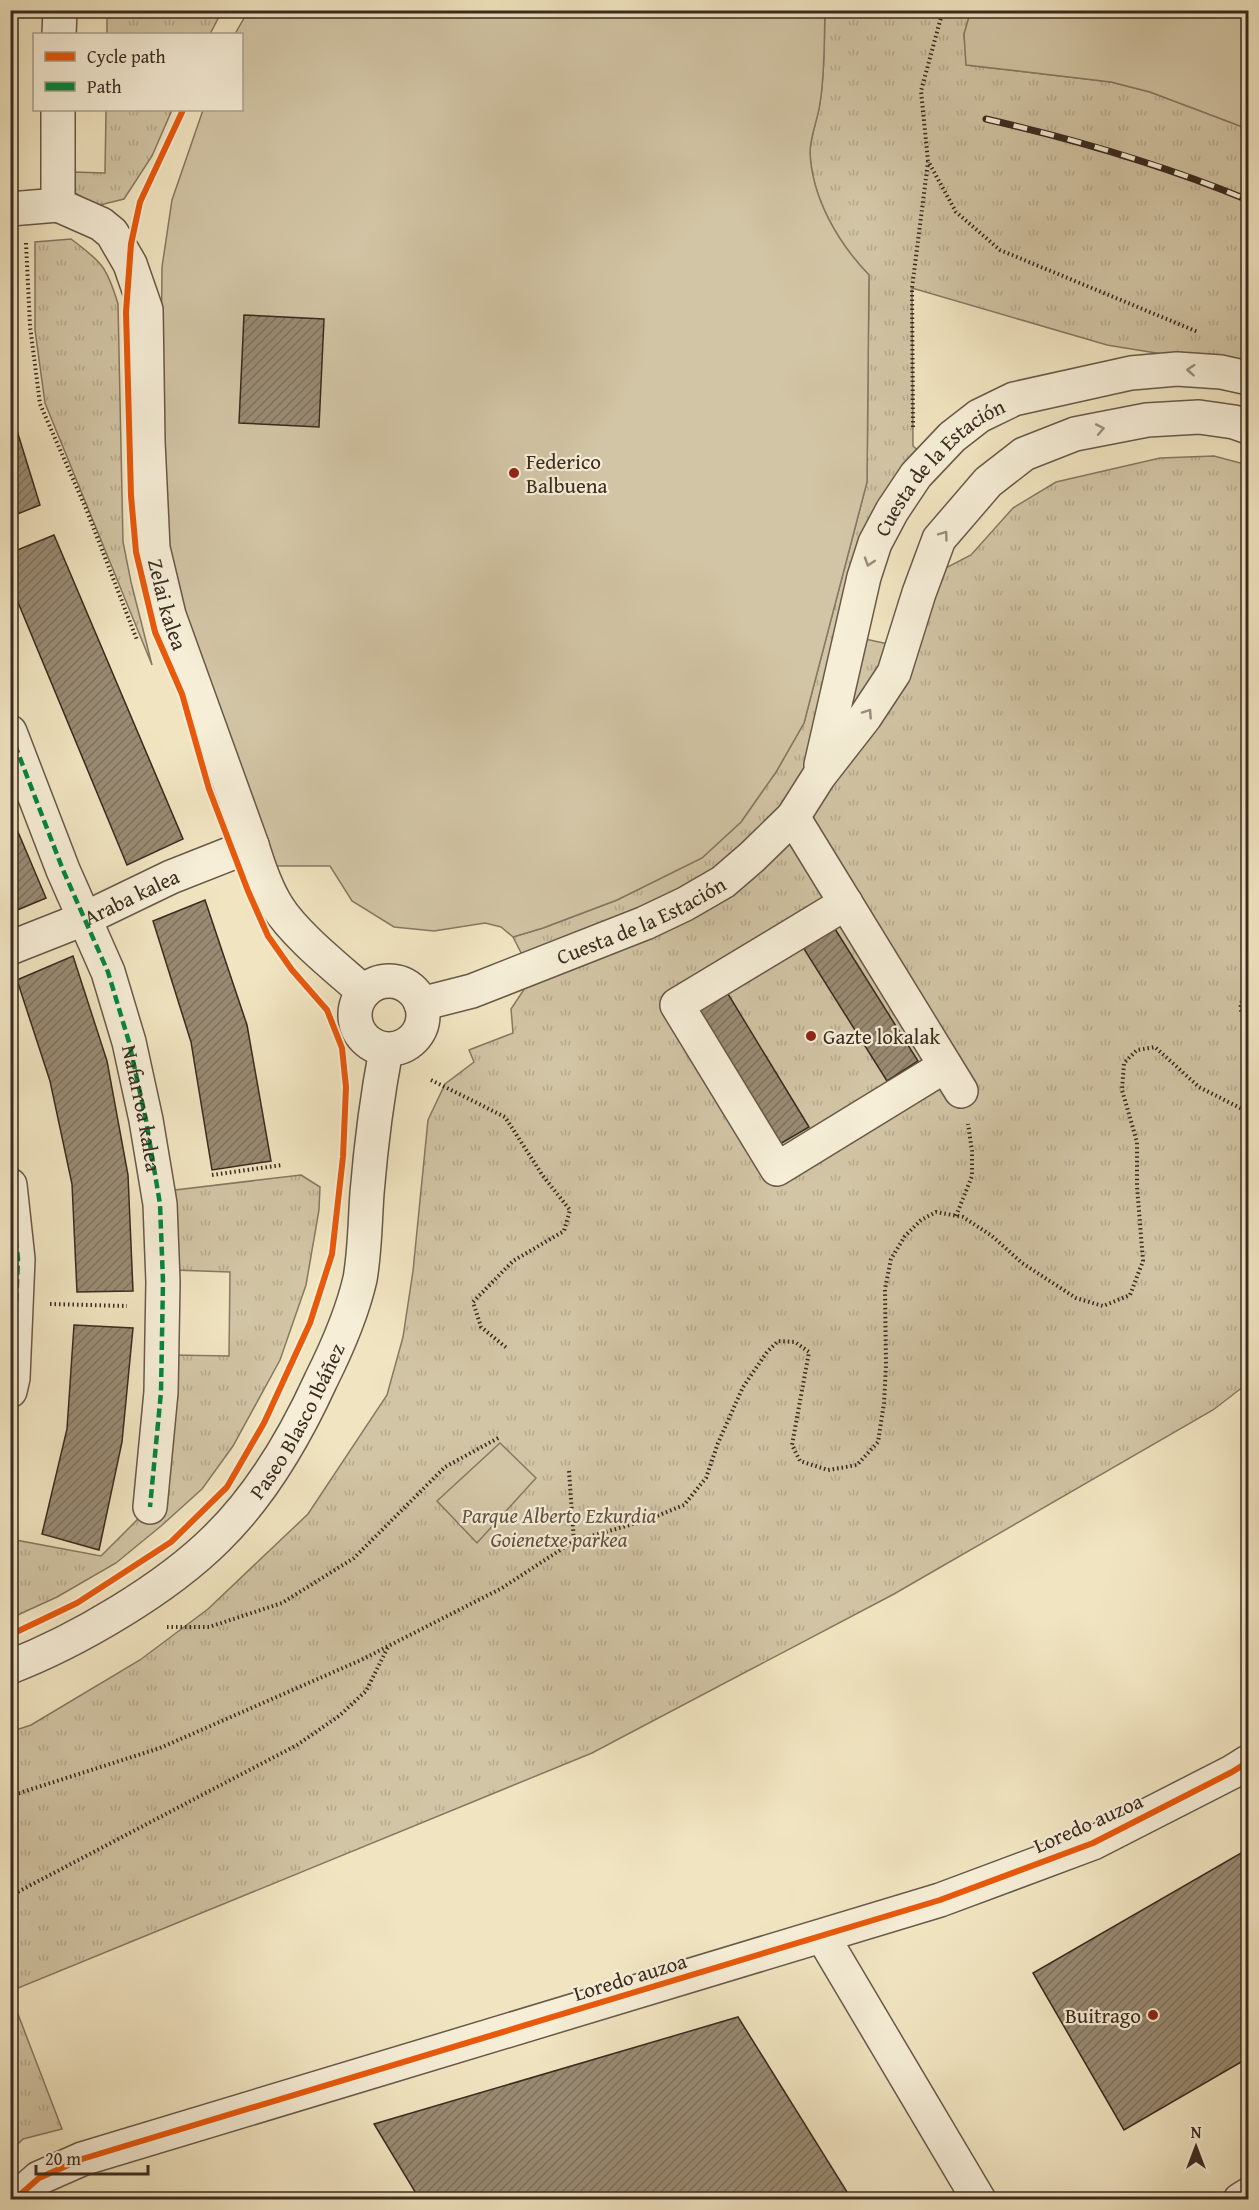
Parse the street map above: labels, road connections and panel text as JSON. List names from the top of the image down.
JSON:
{
  "streets": {
    "street": [
      "Cuesta de la Estación",
      "Zelai kalea",
      "Araba kalea",
      "Nafarroa kalea",
      "Paseo Blasco Ibáñez",
      "Loredo auzoa"
    ]
  },
  "crossings": [
    ["Cuesta de la Estación", "Zelai kalea"],
    ["Cuesta de la Estación", "Paseo Blasco Ibáñez"],
    ["Zelai kalea", "Araba kalea"],
    ["Zelai kalea", "Paseo Blasco Ibáñez"],
    ["Araba kalea", "Nafarroa kalea"]
  ],
  "parks": ["Parque Alberto Ezkurdia Goienetxe parkea"],
  "places": ["Federico Balbuena", "Gazte lokalak", "Buitrago"],
  "legend": ["Cycle path", "Path"],
  "scale_bar": "20 m",
  "north": "top"
}
